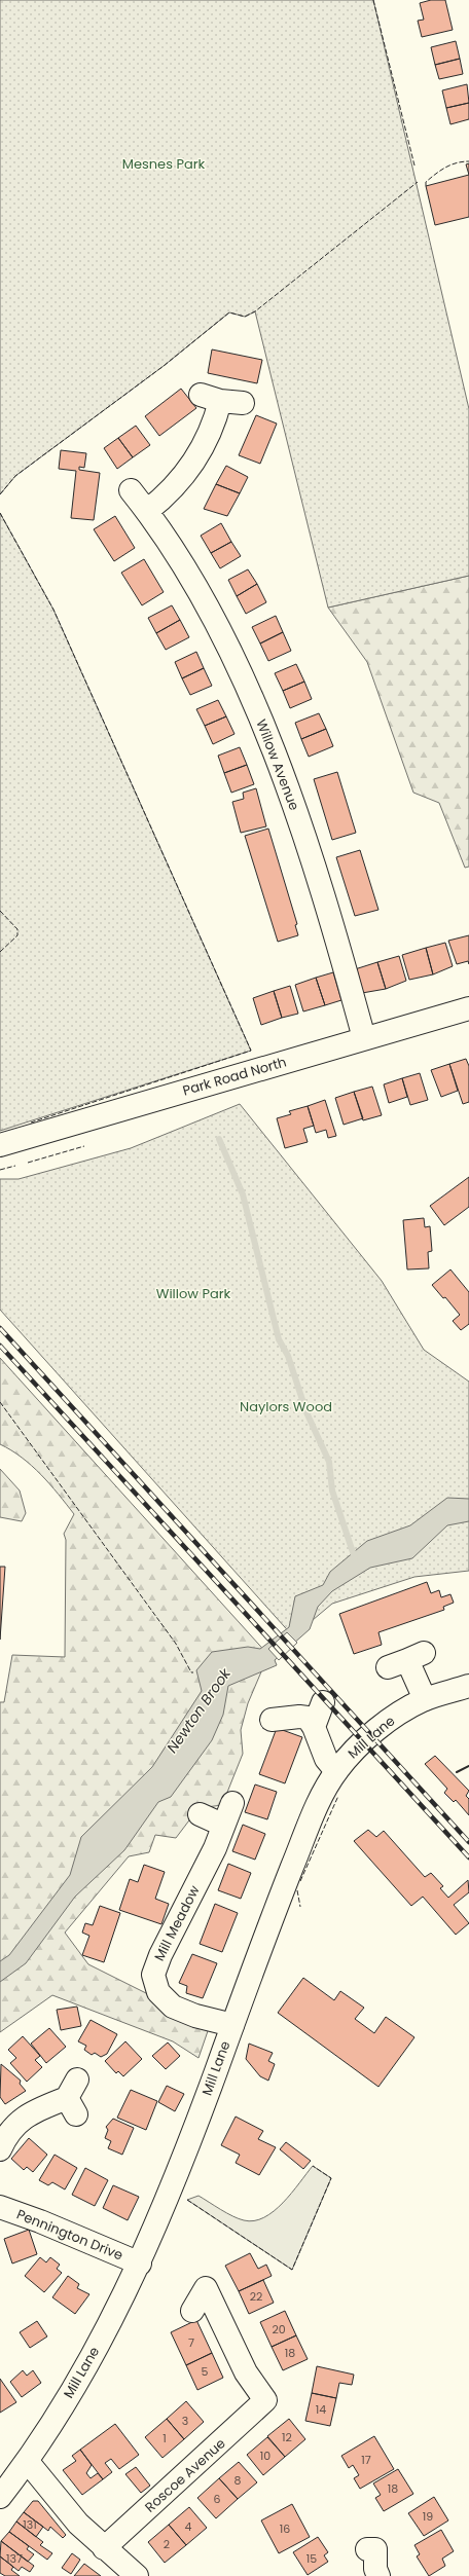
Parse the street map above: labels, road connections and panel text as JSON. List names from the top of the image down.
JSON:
{
  "streets": {
    "street": [
      "Willow Avenue",
      "Park Road North",
      "Mill Lane",
      "Mill Meadow",
      "Pennington Drive",
      "Roscoe Avenue"
    ]
  },
  "crossings": [
    ["Willow Avenue", "Park Road North"],
    ["Mill Lane", "Mill Meadow"],
    ["Mill Lane", "Pennington Drive"]
  ],
  "water": ["Newton Brook"],
  "parks": ["Mesnes Park", "Willow Park", "Naylors Wood"],
  "house_numbers": [
    "22",
    "20",
    "7",
    "18",
    "5",
    "14",
    "3",
    "12",
    "1",
    "10",
    "17",
    "8",
    "18",
    "6",
    "19",
    "131",
    "4",
    "16",
    "2",
    "137",
    "15"
  ]
}
